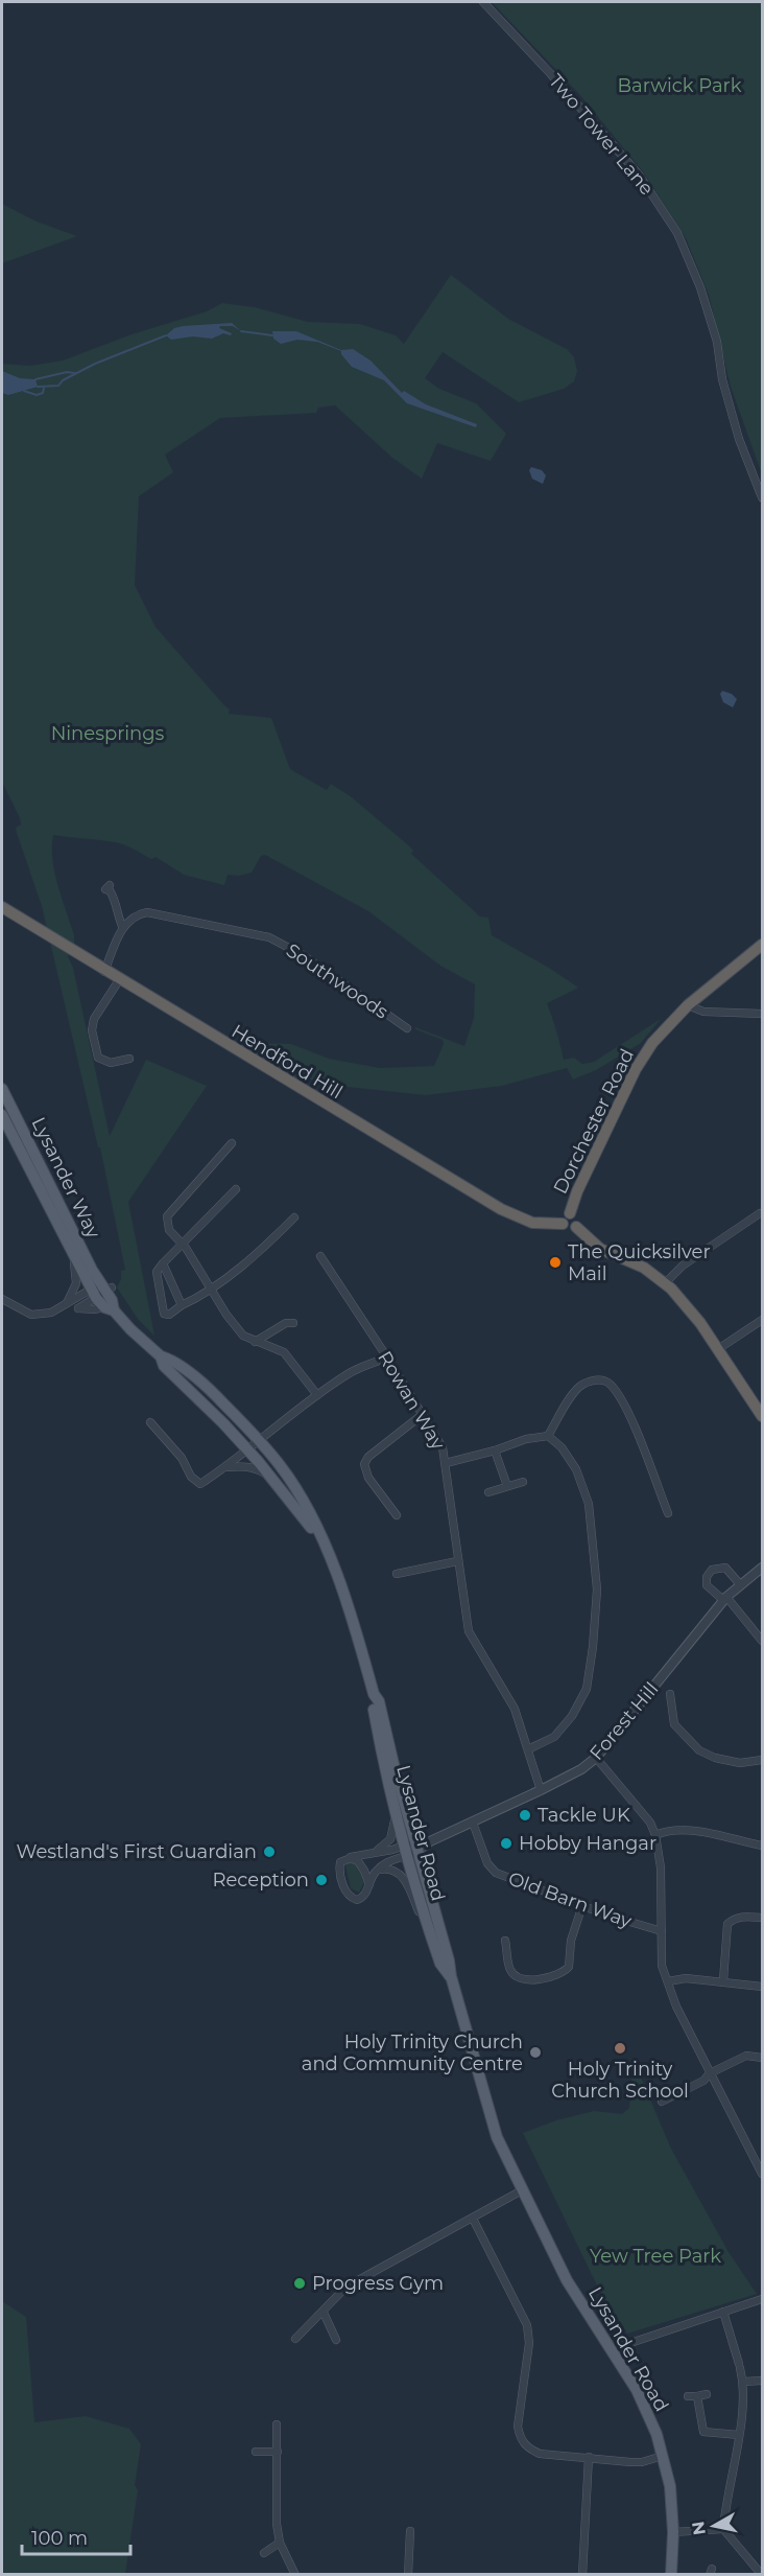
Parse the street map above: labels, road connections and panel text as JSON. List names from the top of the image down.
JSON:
{
  "streets": {
    "highway": ["Hendford Hill", "Dorchester Road"],
    "main road": ["Lysander Way", "Lysander Road"],
    "street": [
      "Two Tower Lane",
      "Southwoods",
      "Rowan Way",
      "Forest Hill",
      "Old Barn Way"
    ]
  },
  "crossings": [
    ["Hendford Hill", "Dorchester Road"],
    ["Lysander Way", "Lysander Road"],
    ["Rowan Way", "Forest Hill"],
    ["Forest Hill", "Lysander Road"],
    ["Forest Hill", "Old Barn Way"]
  ],
  "parks": ["Barwick Park", "Ninesprings", "Yew Tree Park"],
  "places": [
    "The Quicksilver Mail",
    "Tackle UK",
    "Hobby Hangar",
    "Westland's First Guardian",
    "Reception",
    "Holy Trinity Church School",
    "Holy Trinity Church and Community Centre",
    "Progress Gym"
  ],
  "scale_bar": "100 m",
  "north": "left"
}
